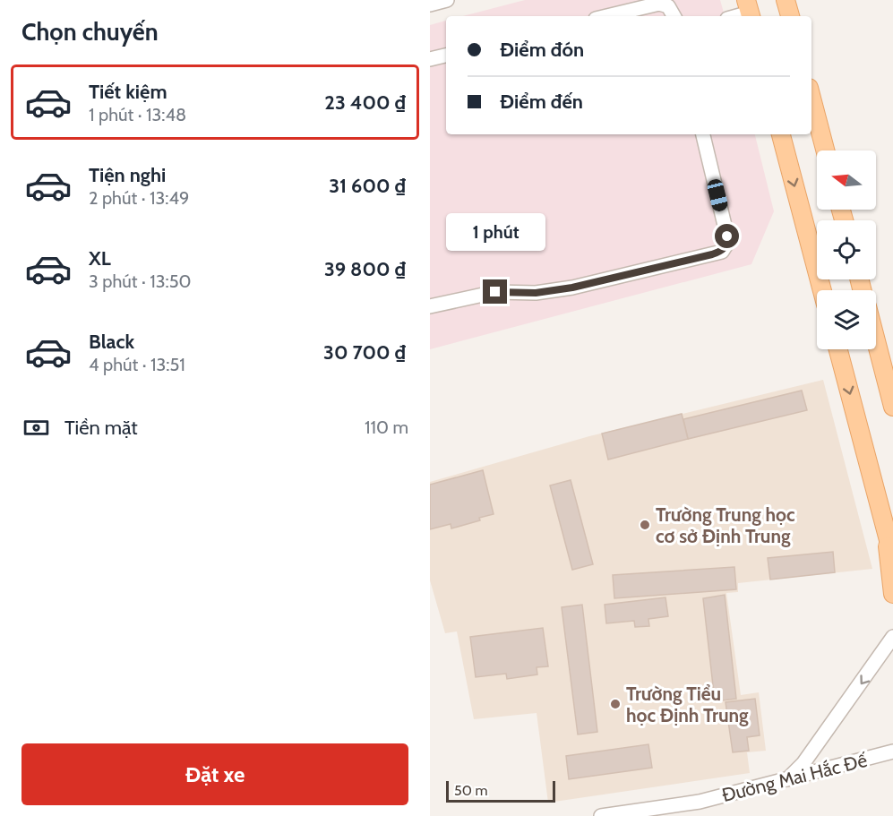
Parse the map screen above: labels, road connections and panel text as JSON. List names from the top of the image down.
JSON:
{
  "streets": {
    "street": ["Đường Mai Hắc Đế"]
  },
  "places": ["Trường Trung học cơ sở Định Trung", "Trường Tiểu học Định Trung"],
  "scale_bar": "50 m",
  "north": "left",
  "page": {
    "heading": "Chọn chuyến",
    "banner": ["Điểm đón", "Điểm đến"],
    "list": [
      {
        "name": "Tiết kiệm",
        "note": "1 phút · 13:48",
        "value": "23 400 ₫"
      },
      {
        "name": "Tiện nghi",
        "note": "2 phút · 13:49",
        "value": "31 600 ₫"
      },
      {
        "name": "XL",
        "note": "3 phút · 13:50",
        "value": "39 800 ₫"
      },
      {
        "name": "Black",
        "note": "4 phút · 13:51",
        "value": "30 700 ₫"
      }
    ],
    "bubble": "1 phút",
    "pay": ["Tiền mặt", "110 m"],
    "buttons": "Đặt xe",
    "scale": "50 m"
  }
}
